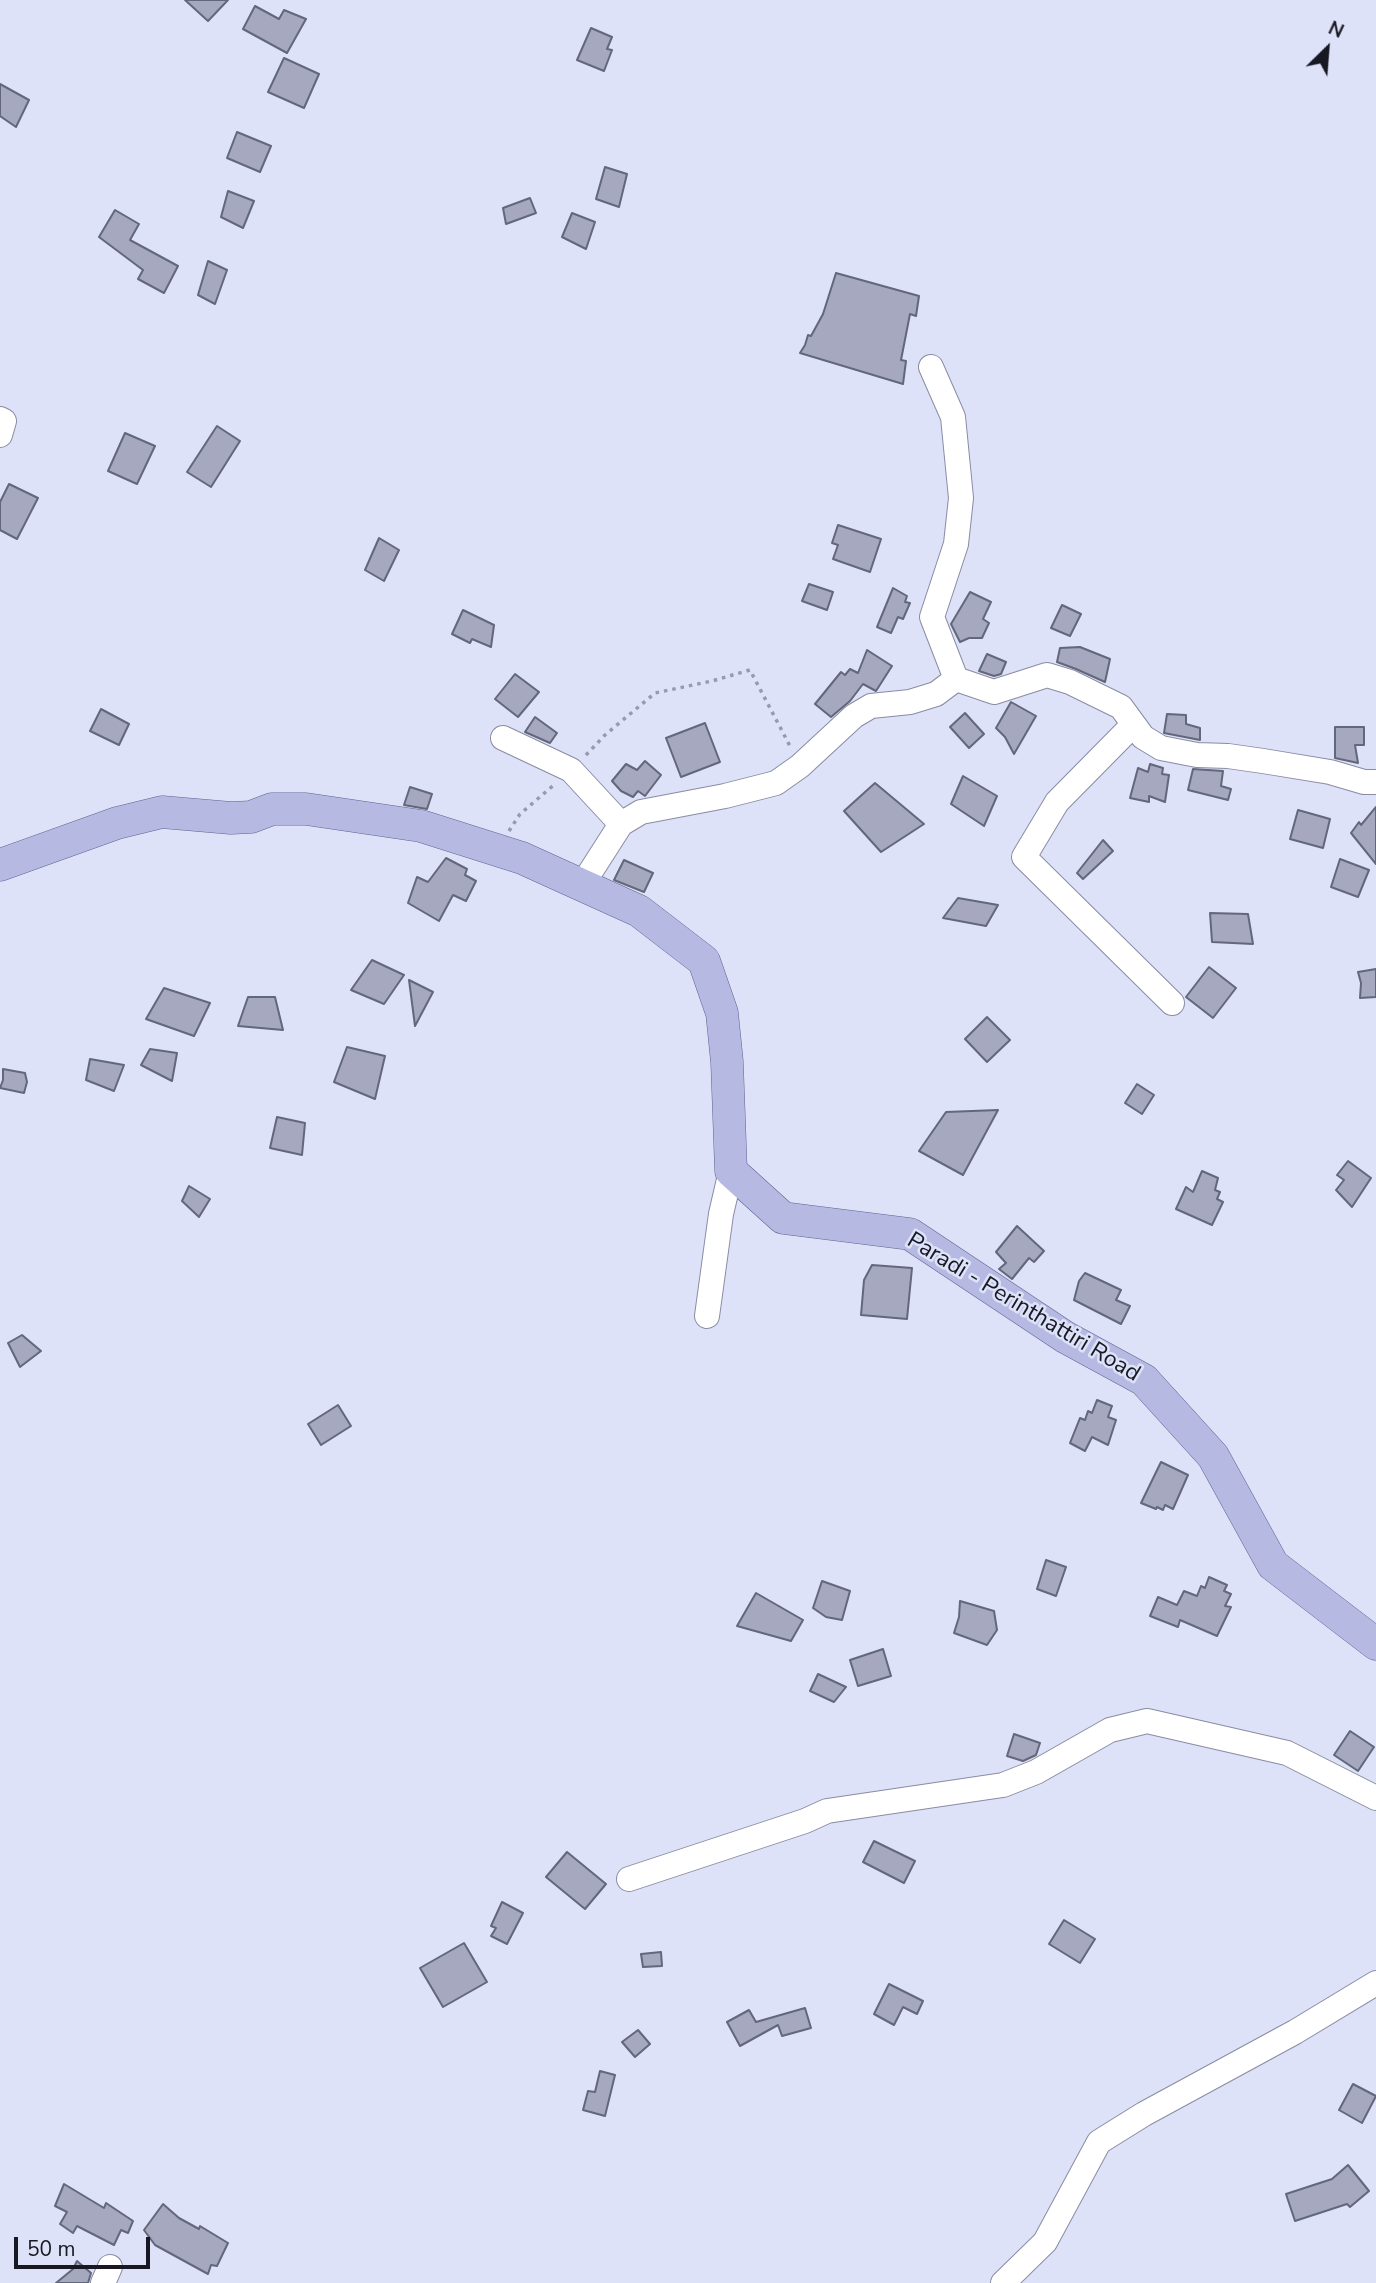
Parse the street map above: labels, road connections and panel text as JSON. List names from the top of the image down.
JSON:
{
  "streets": {
    "main road": ["Paradi - Perinthattiri Road"]
  },
  "scale_bar": "50 m",
  "north": "top right"
}
